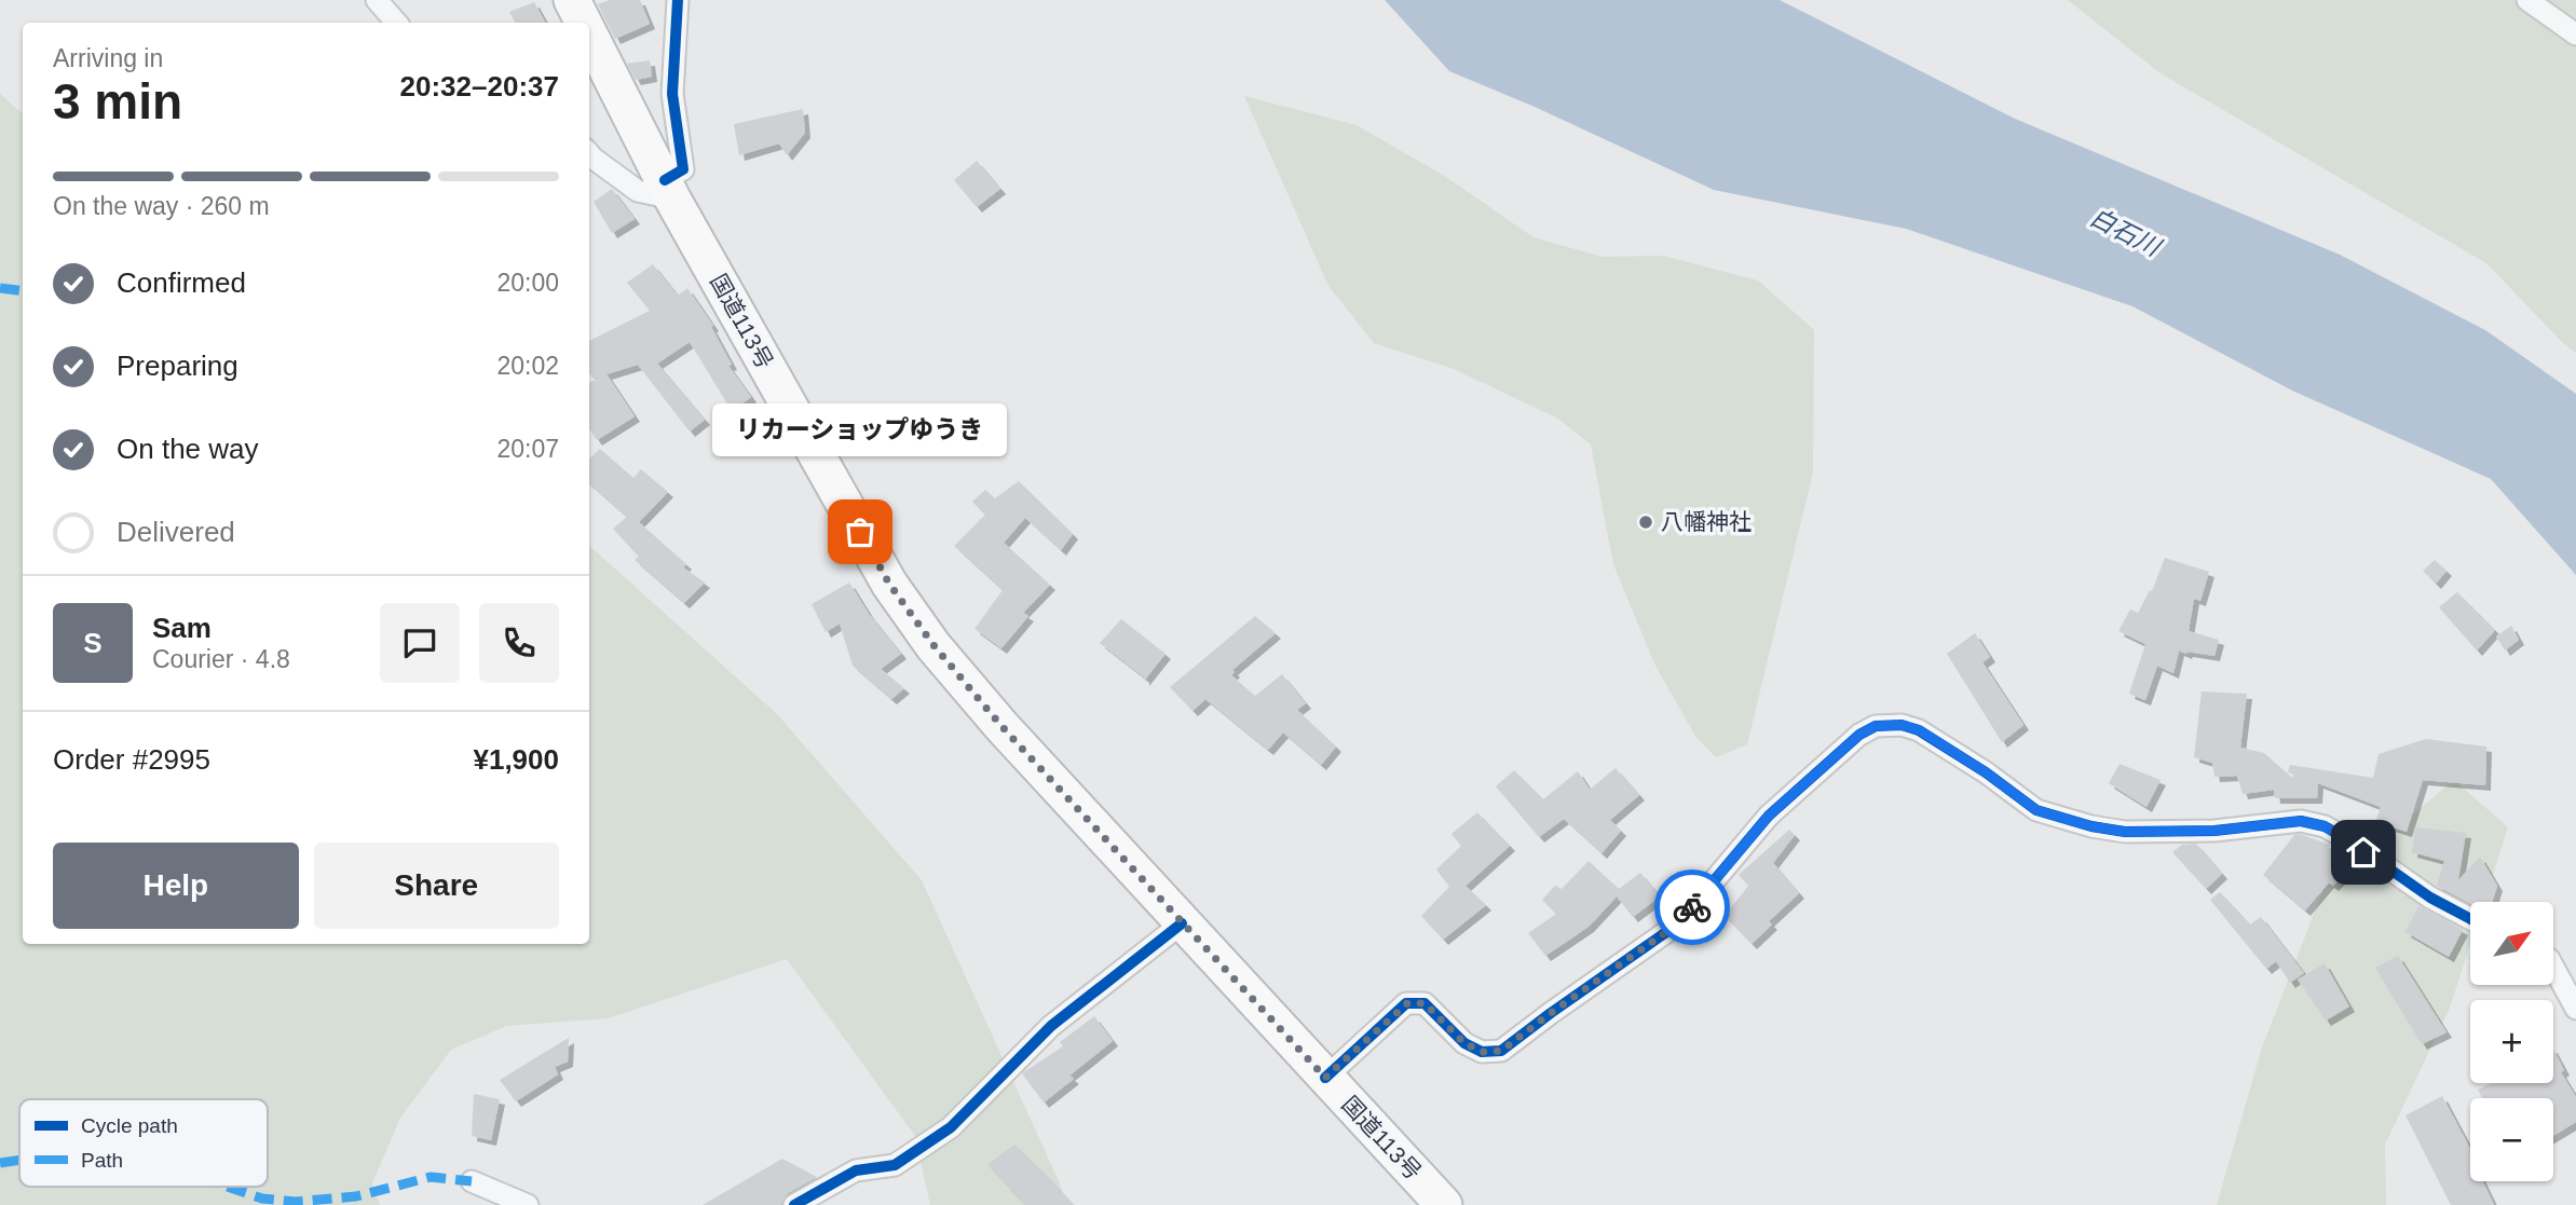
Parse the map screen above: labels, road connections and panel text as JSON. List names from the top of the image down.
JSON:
{
  "streets": {
    "highway": ["国道113号"]
  },
  "water": ["白石川"],
  "places": ["八幡神社", "リカーショップゆうき"],
  "legend": ["Cycle path", "Path"],
  "north": "top right",
  "page": {
    "heading": ["3 min", "Arriving in", "20:32–20:37"],
    "panel": [
      "Sam",
      "Courier · 4.8",
      "Order #2995",
      "¥1,900"
    ],
    "bar": "On the way · 260 m",
    "list": [
      ["Confirmed", "20:00"],
      ["Preparing", "20:02"],
      ["On the way", "20:07"],
      "Delivered"
    ],
    "bubble": "リカーショップゆうき",
    "round": "S",
    "buttons": ["Help", "Share"],
    "map_buttons": ["+", "−"]
  }
}
